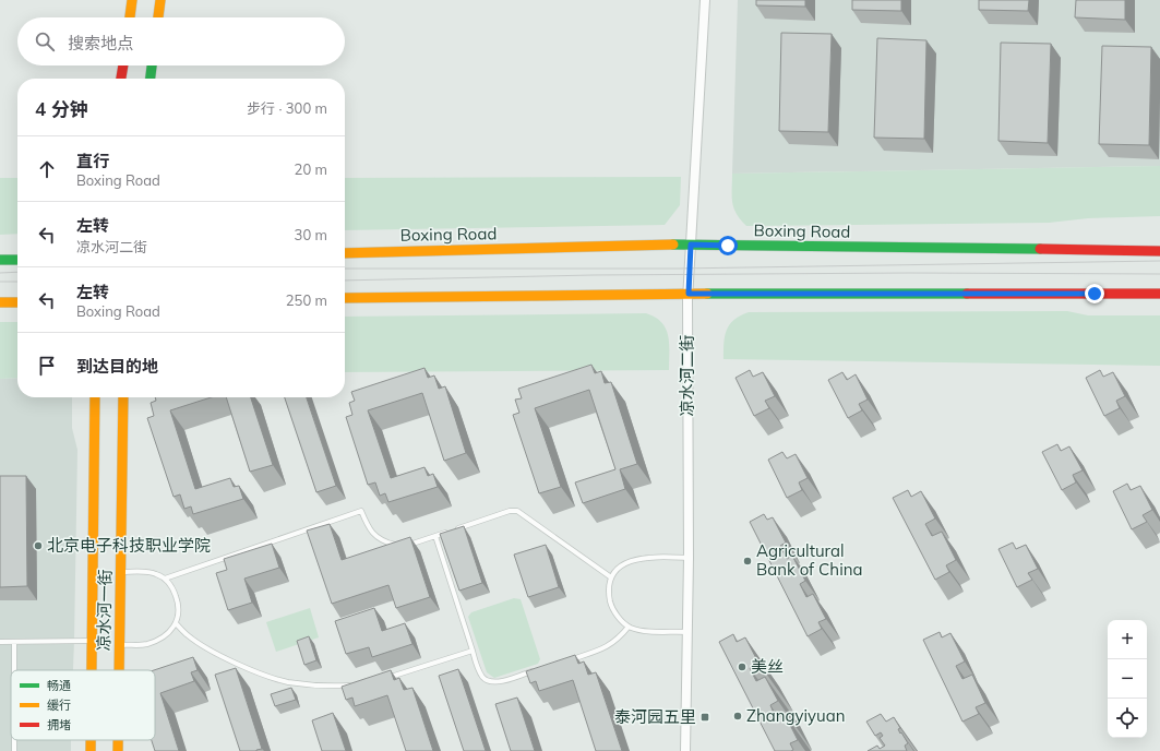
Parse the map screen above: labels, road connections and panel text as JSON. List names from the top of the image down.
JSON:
{
  "streets": {
    "main road": ["Boxing Road", "凉水河一街"],
    "street": ["凉水河二街"]
  },
  "crossings": [
    ["Boxing Road", "凉水河二街"]
  ],
  "places": {
    "other": [
      "北京电子科技职业学院",
      "Agricultural Bank of China",
      "美丝",
      "Zhangyiyuan"
    ],
    "transit": ["泰河园五里"]
  },
  "legend": ["畅通", "缓行", "拥堵"],
  "page": {
    "search": "搜索地点",
    "heading": ["4 分钟", "步行 · 300 m"],
    "list": [
      ["直行", "Boxing Road", "20 m"],
      ["左转", "凉水河二街", "30 m"],
      ["左转", "Boxing Road", "250 m"],
      "到达目的地"
    ],
    "map_buttons": ["+", "−"]
  }
}
